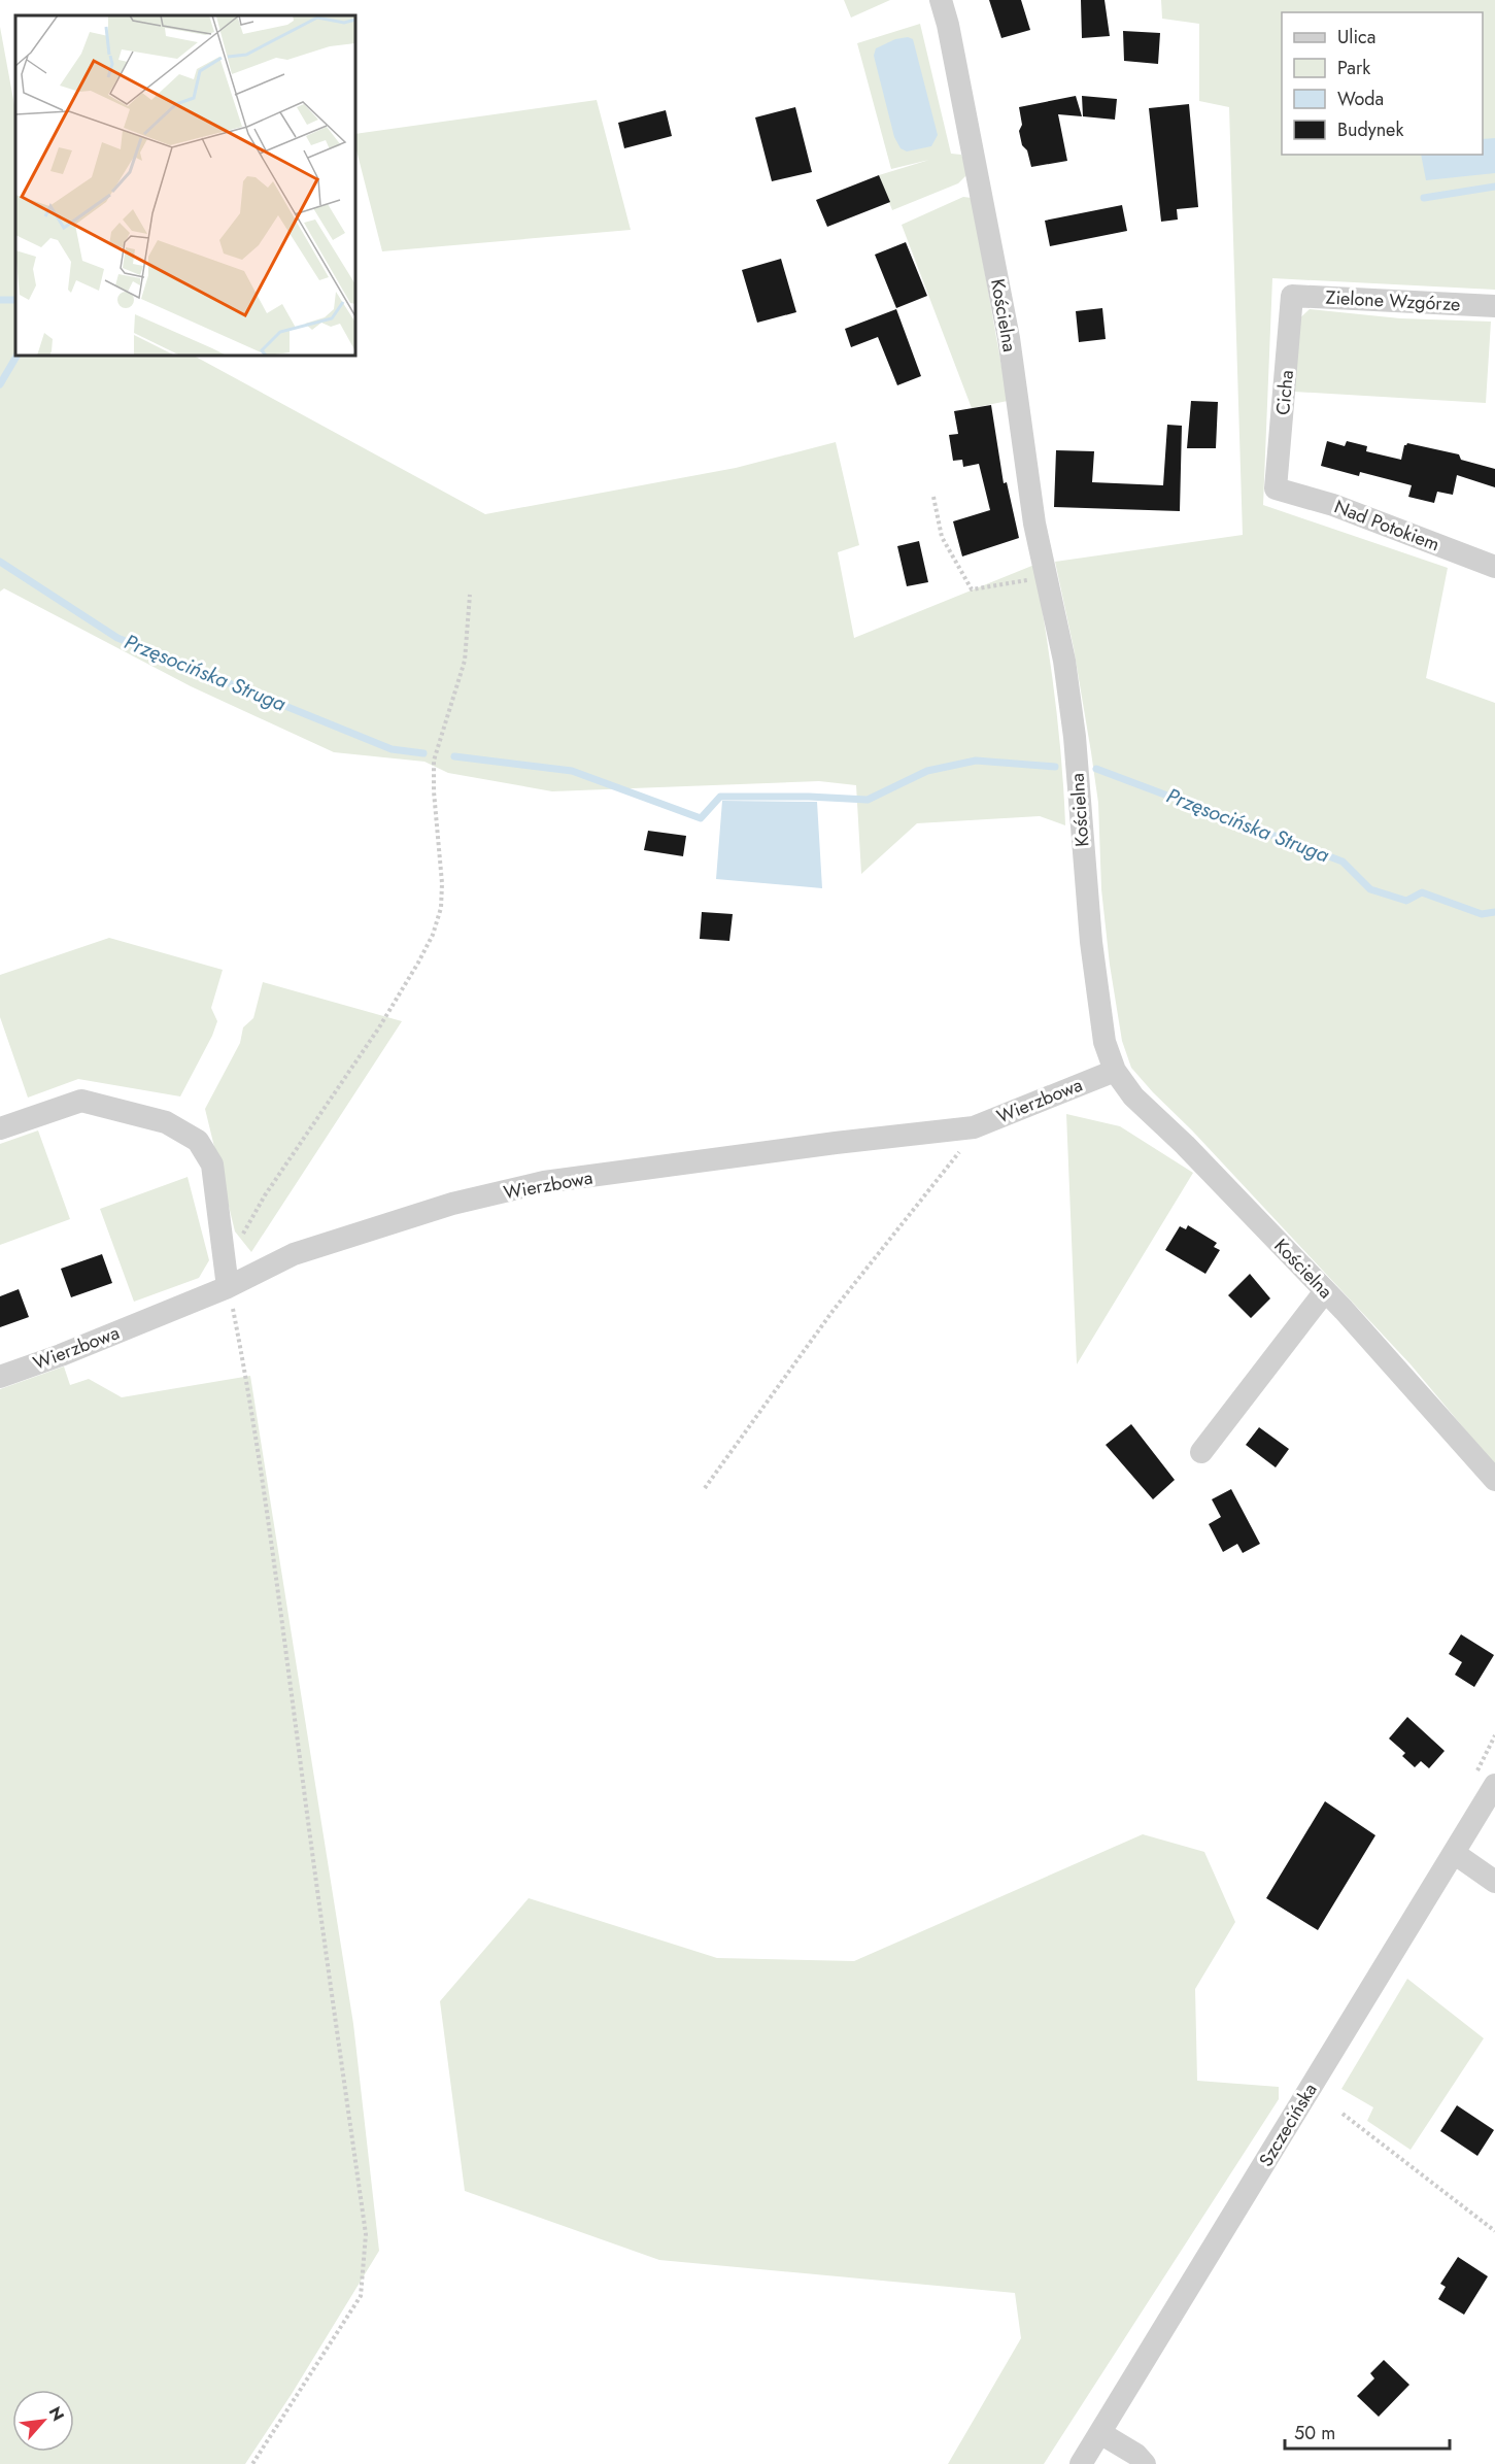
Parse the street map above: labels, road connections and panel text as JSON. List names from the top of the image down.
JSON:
{
  "streets": {
    "street": [
      "Zielone Wzgórze",
      "Kościelna",
      "Cicha",
      "Nad Potokiem",
      "Wierzbowa",
      "Szczecińska"
    ]
  },
  "crossings": [
    ["Zielone Wzgórze", "Cicha"],
    ["Kościelna", "Wierzbowa"],
    ["Cicha", "Nad Potokiem"]
  ],
  "water": ["Przęsocińska Struga"],
  "legend": [
    "Ulica",
    "Park",
    "Woda",
    "Budynek"
  ],
  "scale_bar": "50 m",
  "north": "top right"
}
